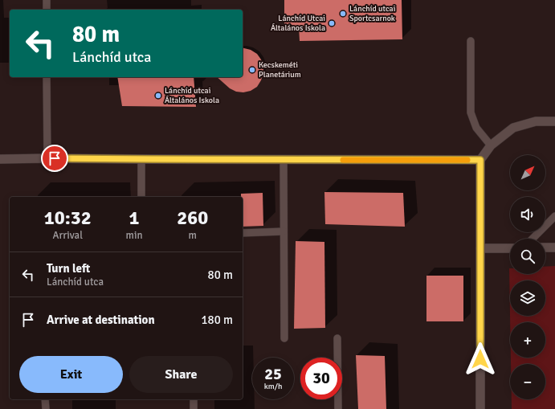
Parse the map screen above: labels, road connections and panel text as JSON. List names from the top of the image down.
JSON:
{
  "places": [
    "Lánchíd utcai Sportcsarnok",
    "Lánchíd Utcai Általános Iskola",
    "Kecskeméti Planetárium",
    "Lánchíd utcai Általános Iskola"
  ],
  "north": "top right",
  "page": {
    "turn": ["80 m", "Lánchíd utca"],
    "map_buttons": ["+", "−"],
    "eta": [
      "10:32",
      "Arrival",
      "1",
      "min",
      "260",
      "m"
    ],
    "list": [
      {
        "name": "Turn left",
        "note": "Lánchíd utca",
        "value": "80 m"
      },
      {
        "name": "Arrive at destination",
        "value": "180 m"
      }
    ],
    "buttons": ["Exit", "Share"],
    "speed": "25 km/h",
    "limit": "30"
  }
}
